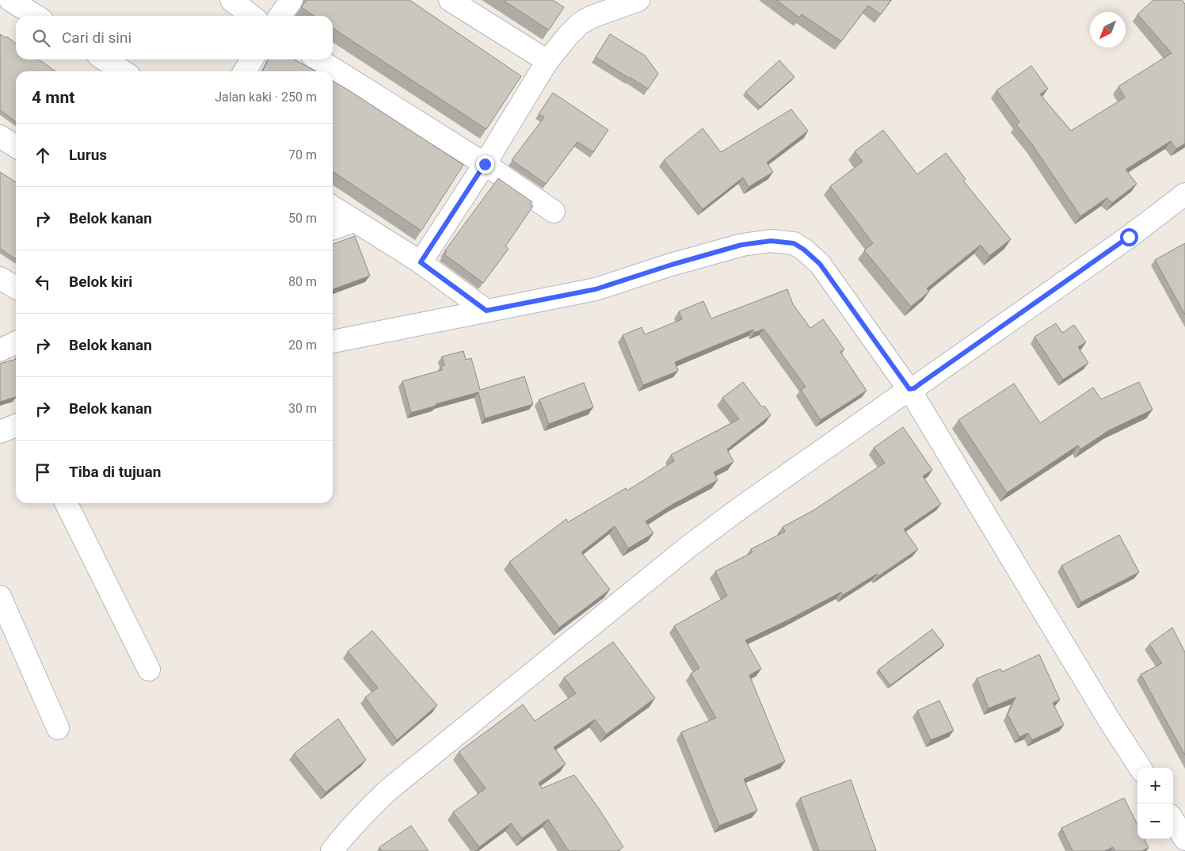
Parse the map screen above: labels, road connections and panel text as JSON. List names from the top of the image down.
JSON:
{
  "north": "bottom left",
  "page": {
    "search": "Cari di sini",
    "heading": ["4 mnt", "Jalan kaki · 250 m"],
    "list": [
      ["Lurus", "70 m"],
      ["Belok kanan", "50 m"],
      ["Belok kiri", "80 m"],
      ["Belok kanan", "20 m"],
      ["Belok kanan", "30 m"],
      "Tiba di tujuan"
    ],
    "map_buttons": ["+", "−"]
  }
}
